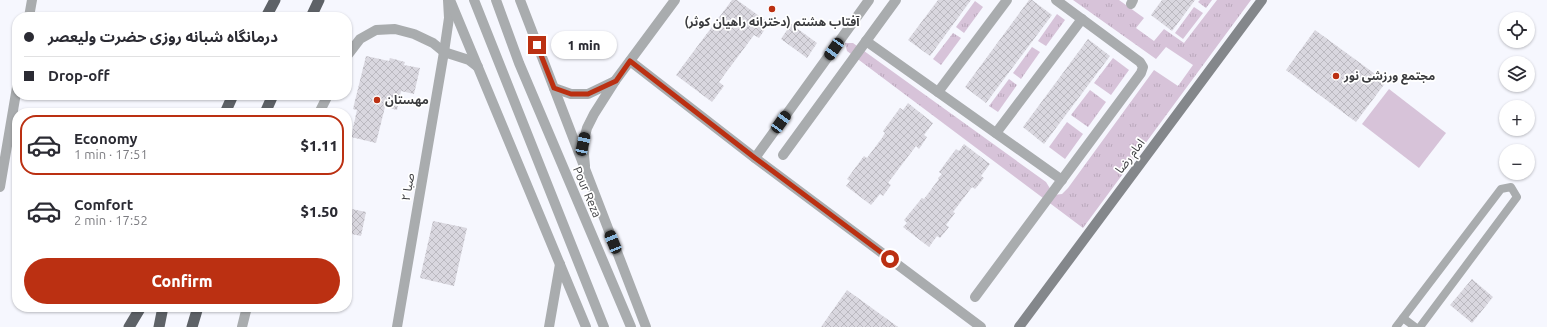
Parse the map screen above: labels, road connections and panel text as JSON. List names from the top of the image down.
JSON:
{
  "streets": {
    "main road": ["امام رضا"],
    "street": ["صبا ۲", "Pour Reza"]
  },
  "places": ["آفتاب هشتم (دخترانه راهیان کوثر)", "مجتمع ورزشی نور", "مهستان"],
  "page": {
    "map_buttons": ["+", "−"],
    "banner": ["درمانگاه شبانه روزی حضرت ولیعصر", "Drop-off"],
    "bubble": "1 min",
    "list": [
      {
        "name": "Economy",
        "note": "1 min · 17:51",
        "value": "$1.11"
      },
      {
        "name": "Comfort",
        "note": "2 min · 17:52",
        "value": "$1.50"
      }
    ],
    "buttons": "Confirm"
  }
}
